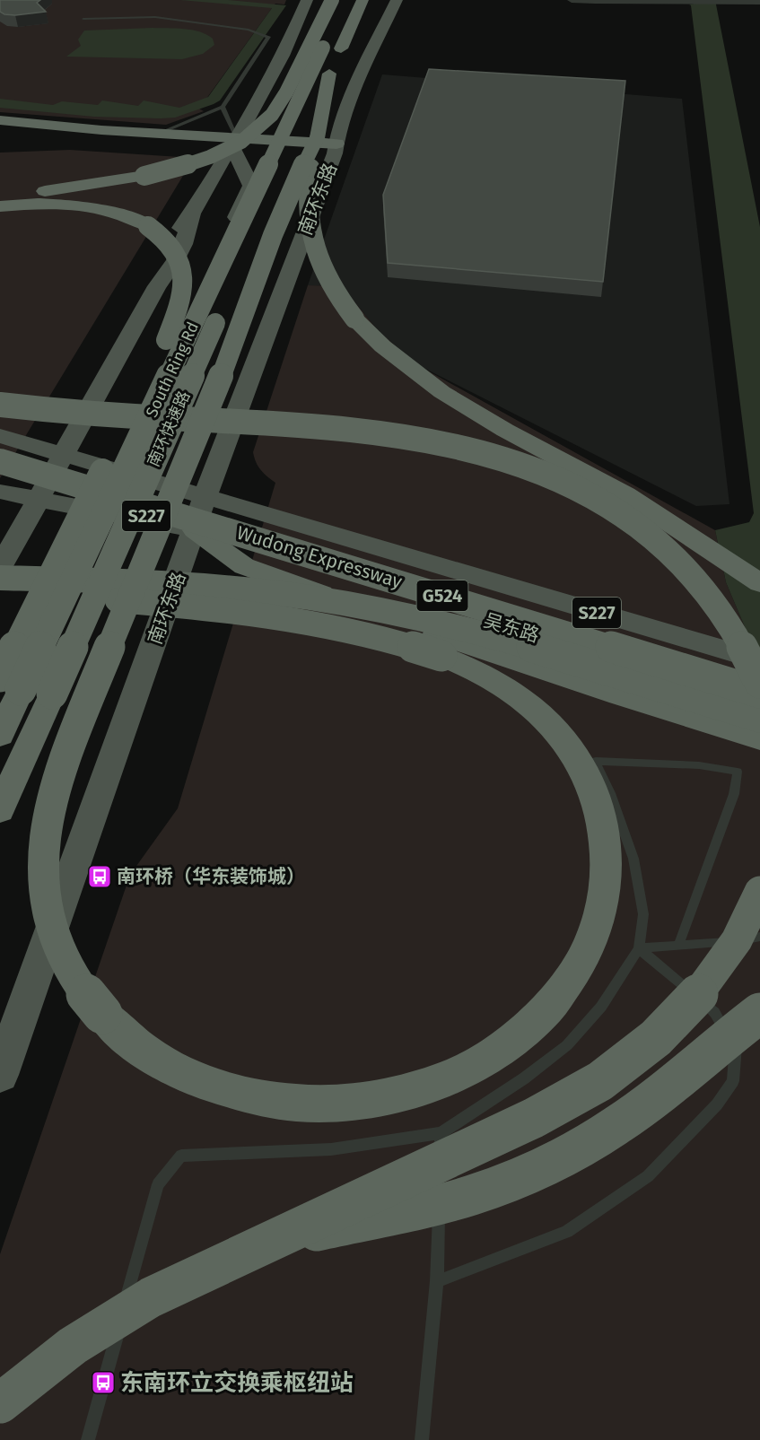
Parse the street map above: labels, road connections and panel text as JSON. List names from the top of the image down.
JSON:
{
  "streets": {
    "highway": [
      "South Ring Rd",
      "南环快速路",
      "Wudong Expressway",
      "G524"
    ],
    "main road": ["南环东路", "S227", "吴东路"]
  },
  "crossings": [
    ["南环东路", "吴东路"],
    ["South Ring Rd", "南环快速路"],
    ["S227", "吴东路"],
    ["Wudong Expressway", "G524"],
    ["Wudong Expressway", "吴东路"],
    ["G524", "吴东路"]
  ],
  "places": {
    "bus stop": ["南环桥（华东装饰城）", "东南环立交换乘枢纽站"]
  }
}
